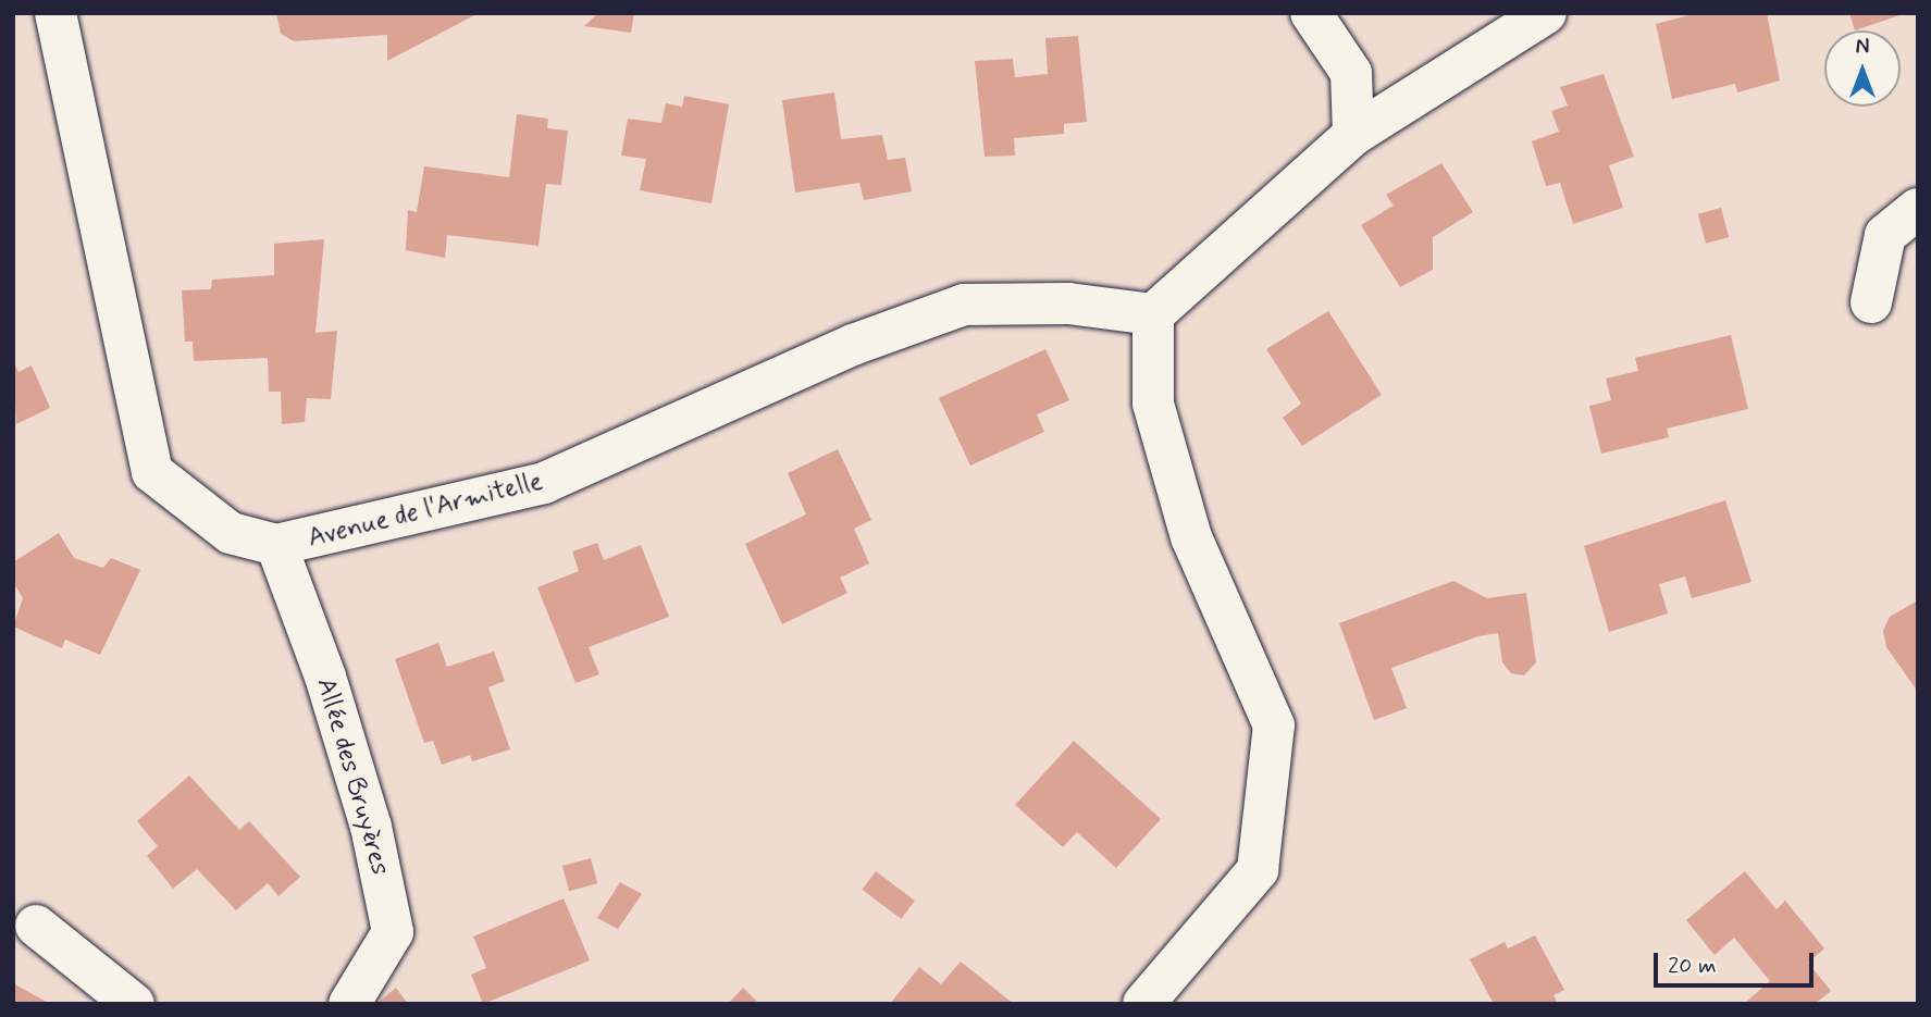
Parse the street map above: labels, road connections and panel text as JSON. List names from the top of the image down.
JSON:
{
  "streets": {
    "street": ["Avenue de l'Armitelle", "Allée des Bruyères"]
  },
  "crossings": [
    ["Avenue de l'Armitelle", "Allée des Bruyères"]
  ],
  "scale_bar": "20 m",
  "north": "top"
}
